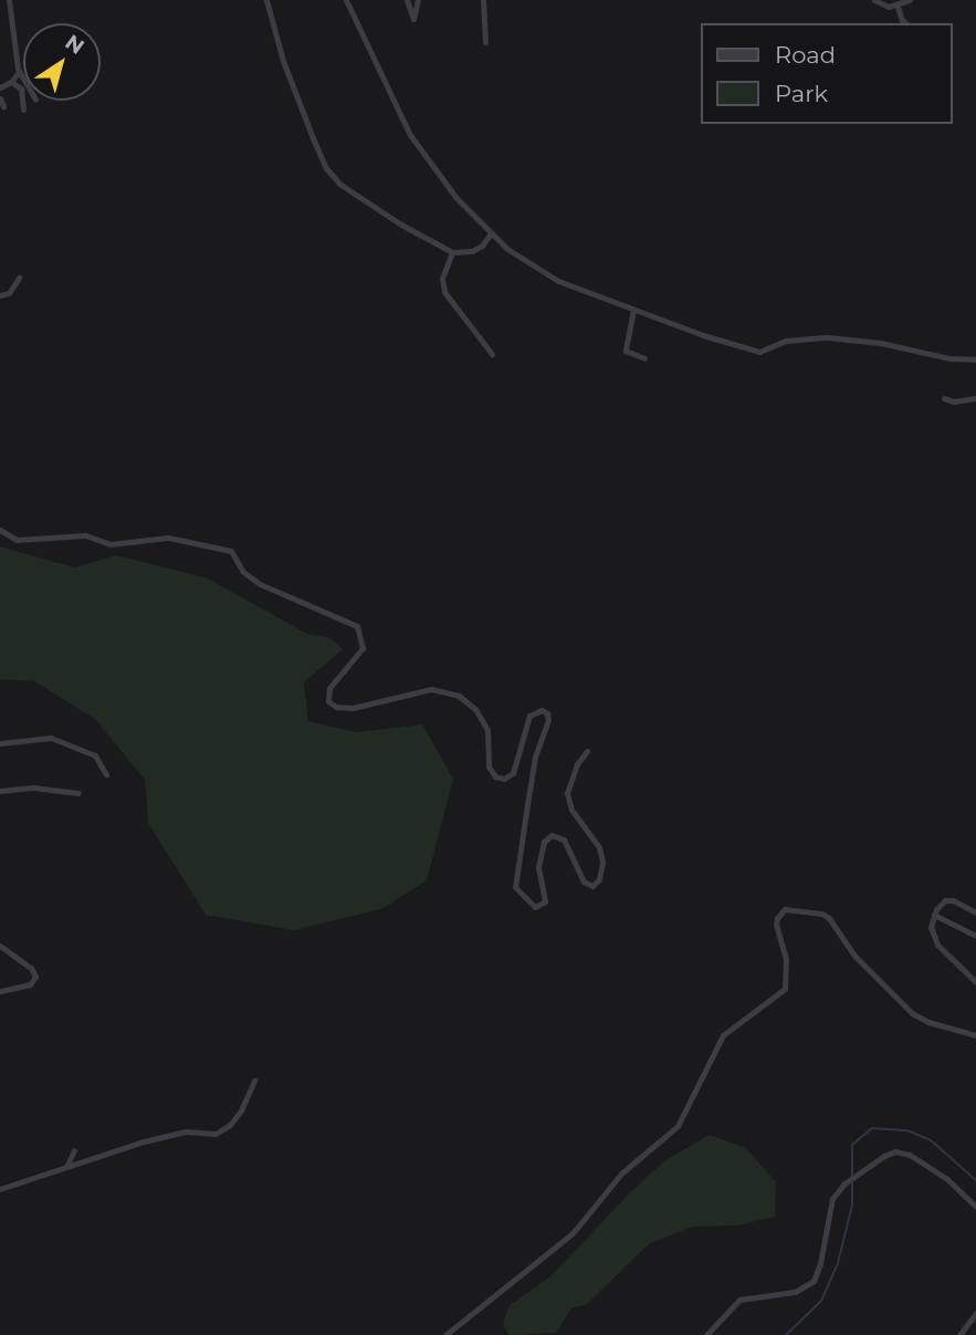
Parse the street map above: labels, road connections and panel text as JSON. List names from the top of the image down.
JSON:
{
  "legend": ["Road", "Park"],
  "north": "top right"
}
